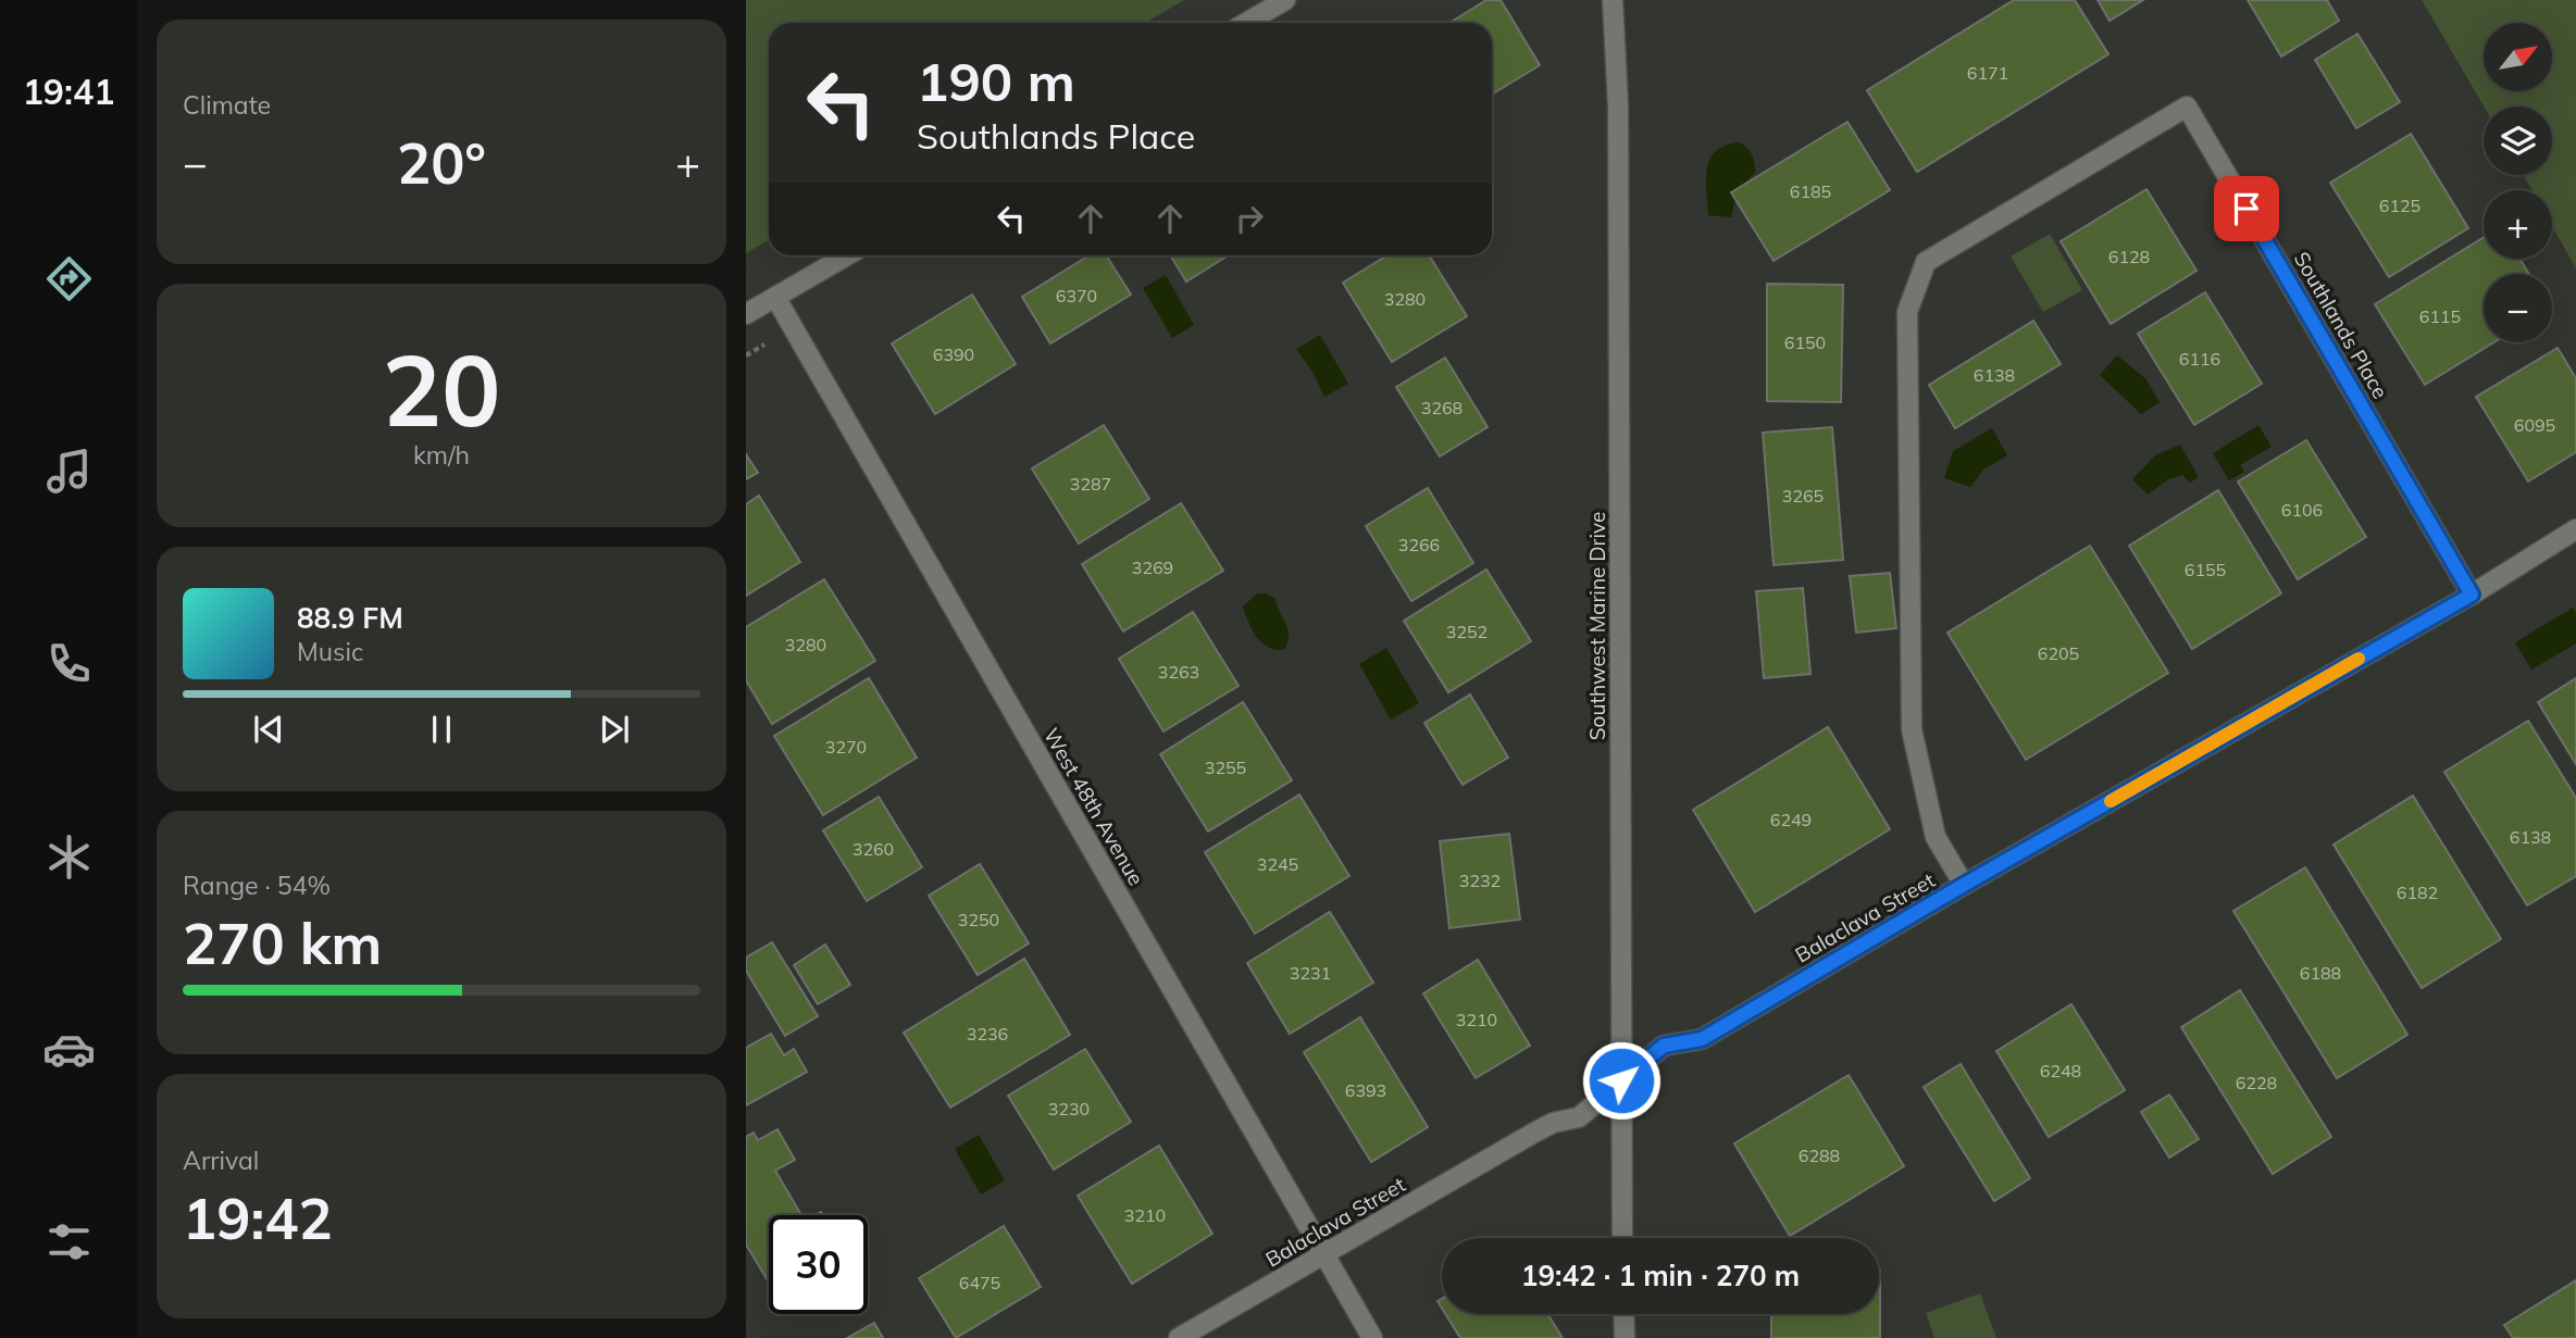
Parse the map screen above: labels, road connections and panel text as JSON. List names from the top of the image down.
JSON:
{
  "streets": {
    "street": [
      "Southlands Place",
      "Southwest Marine Drive",
      "West 48th Avenue",
      "Balaclava Street"
    ]
  },
  "crossings": [
    ["Southlands Place", "Balaclava Street"],
    ["Southwest Marine Drive", "Balaclava Street"],
    ["West 48th Avenue", "Balaclava Street"]
  ],
  "house_numbers": [
    "6171",
    "6185",
    "6125",
    "6128",
    "6370",
    "3280",
    "6115",
    "6150",
    "6390",
    "6116",
    "6138",
    "3268",
    "6095",
    "3287",
    "3265",
    "6106",
    "3266",
    "3269",
    "6155",
    "3252",
    "3280",
    "6205",
    "3263",
    "3270",
    "3255",
    "6249",
    "6138",
    "3260",
    "3245",
    "3232",
    "6182",
    "3250",
    "3231",
    "6188",
    "3210",
    "3236",
    "6248",
    "6228",
    "6393",
    "3230",
    "6288",
    "3210",
    "6475"
  ],
  "north": "top right",
  "page": {
    "tabs": "19:41",
    "tile": [
      "Climate",
      ["20", "km/h"],
      ["Range · 54%", "270 km"],
      ["Arrival", "19:42"]
    ],
    "map_buttons": ["+", "−"],
    "turn": ["190 m", "Southlands Place"],
    "heat": ["−", "20°", "+"],
    "song": ["88.9 FM", "Music"],
    "limit": "30",
    "trip": "19:42 · 1 min · 270 m"
  }
}
